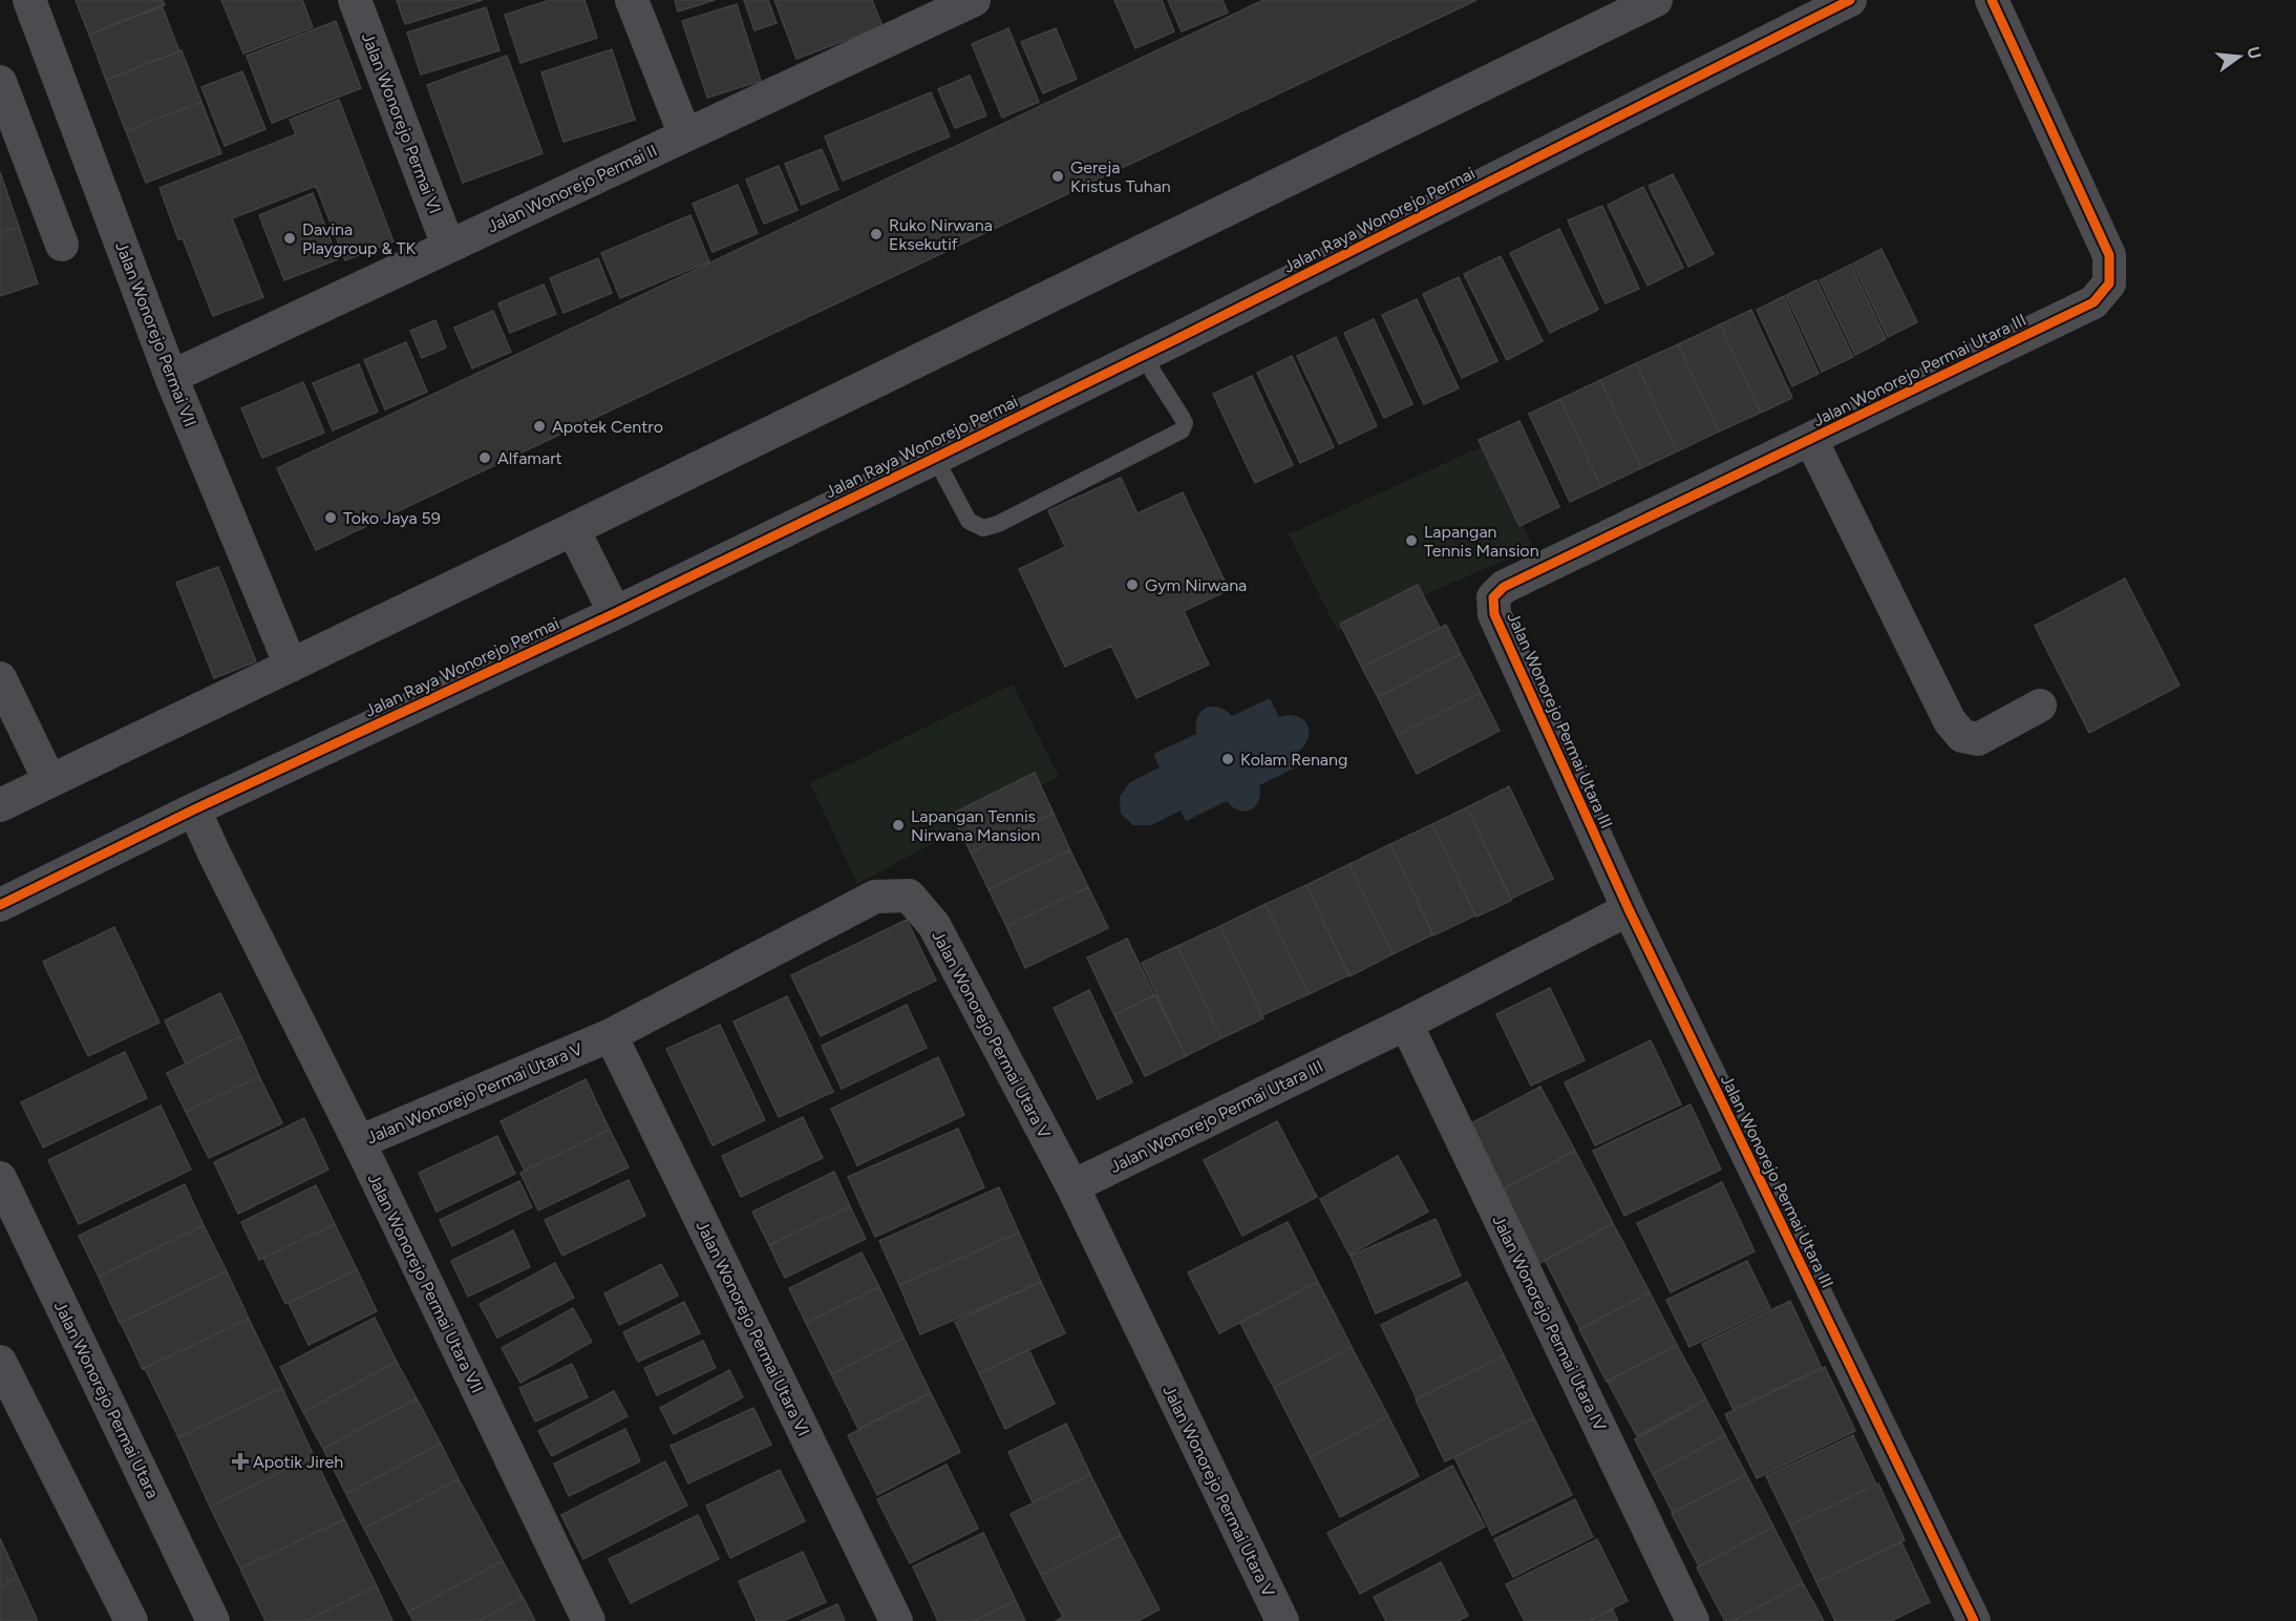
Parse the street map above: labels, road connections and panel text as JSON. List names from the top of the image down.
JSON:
{
  "streets": {
    "street": [
      "Jalan Wonorejo Permai VI",
      "Jalan Wonorejo Permai II",
      "Jalan Raya Wonorejo Permai",
      "Jalan Wonorejo Permai VII",
      "Jalan Wonorejo Permai Utara III",
      "Jalan Wonorejo Permai Utara V",
      "Jalan Wonorejo Permai Utara VII",
      "Jalan Wonorejo Permai Utara IV",
      "Jalan Wonorejo Permai Utara VI",
      "Jalan Wonorejo Permai Utara"
    ]
  },
  "crossings": [
    ["Jalan Wonorejo Permai VI", "Jalan Wonorejo Permai II"],
    ["Jalan Wonorejo Permai II", "Jalan Wonorejo Permai VII"],
    ["Jalan Raya Wonorejo Permai", "Jalan Wonorejo Permai Utara VII"],
    ["Jalan Wonorejo Permai Utara III", "Jalan Wonorejo Permai Utara V"],
    ["Jalan Wonorejo Permai Utara III", "Jalan Wonorejo Permai Utara IV"],
    ["Jalan Wonorejo Permai Utara V", "Jalan Wonorejo Permai Utara VII"],
    ["Jalan Wonorejo Permai Utara V", "Jalan Wonorejo Permai Utara VI"]
  ],
  "places": {
    "other": [
      "Gereja Kristus Tuhan",
      "Ruko Nirwana Eksekutif",
      "Davina Playgroup & TK",
      "Apotek Centro",
      "Alfamart",
      "Toko Jaya 59",
      "Lapangan Tennis Mansion",
      "Gym Nirwana",
      "Kolam Renang",
      "Lapangan Tennis Nirwana Mansion"
    ],
    "health": ["Apotik Jireh"]
  },
  "north": "right"
}
